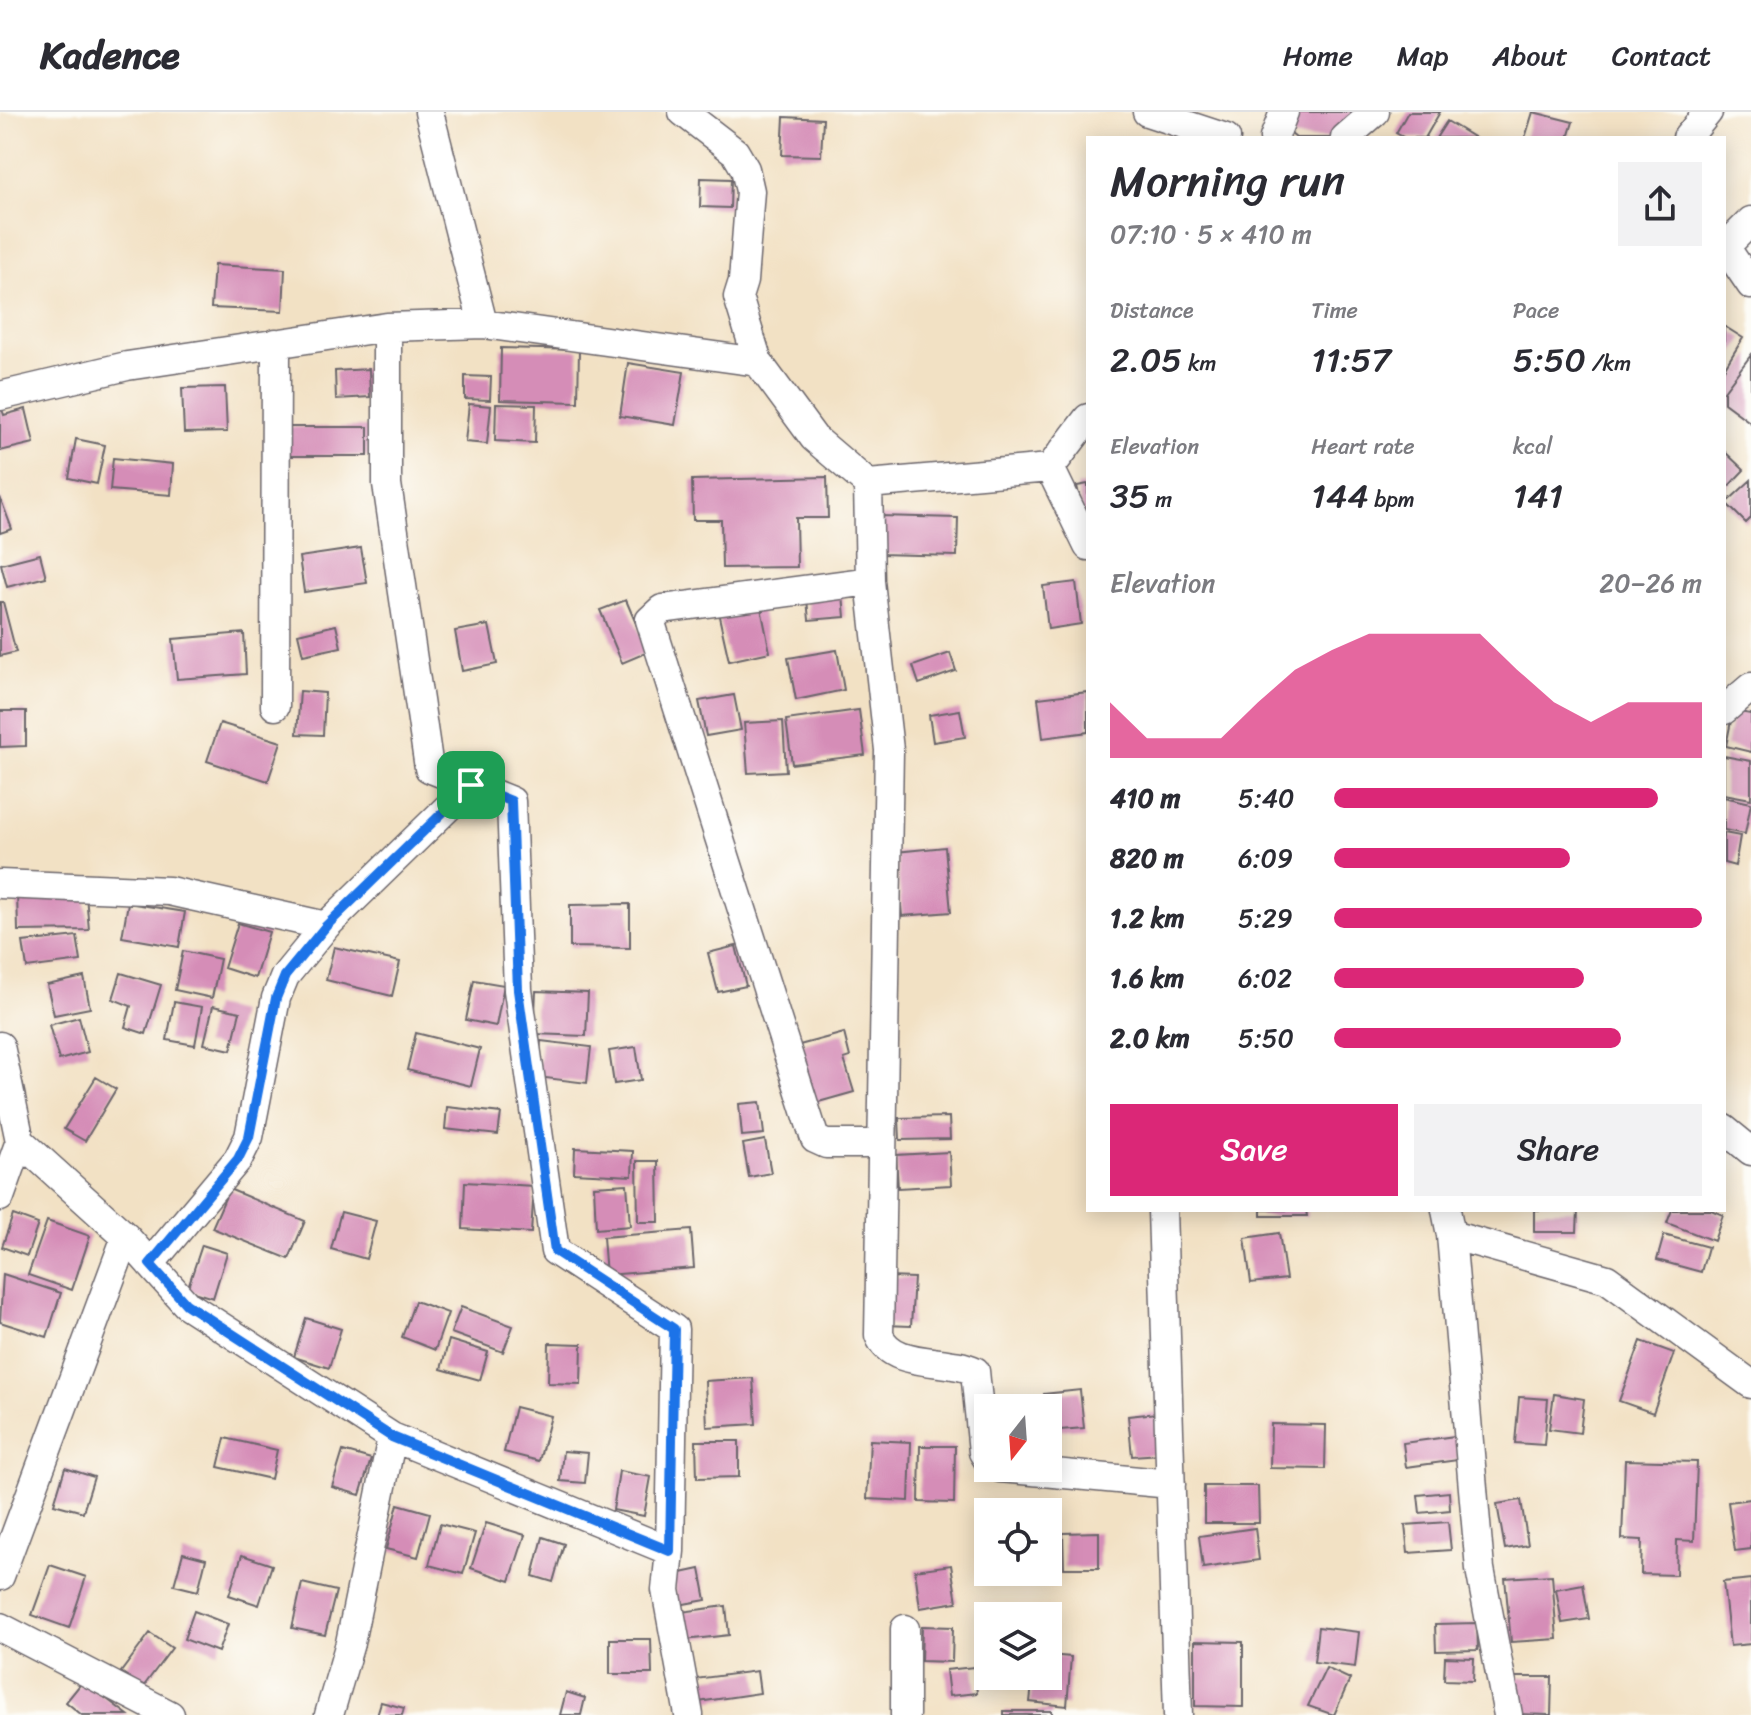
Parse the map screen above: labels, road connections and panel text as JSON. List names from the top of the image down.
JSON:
{
  "north": "bottom",
  "page": {
    "header": "Kadence",
    "nav": [
      "Home",
      "Map",
      "About",
      "Contact"
    ],
    "heading": ["Morning run", "07:10 · 5 × 410 m"],
    "stats": [
      ["Distance", "2.05 km"],
      ["Time", "11:57"],
      ["Pace", "5:50 /km"],
      ["Elevation", "35 m"],
      ["Heart rate", "144 bpm"],
      ["kcal", "141"]
    ],
    "chart": ["Elevation", "20–26 m"],
    "list": [
      {
        "name": "410 m",
        "note": "5:40"
      },
      {
        "name": "820 m",
        "note": "6:09"
      },
      {
        "name": "1.2 km",
        "note": "5:29"
      },
      {
        "name": "1.6 km",
        "note": "6:02"
      },
      {
        "name": "2.0 km",
        "note": "5:50"
      }
    ],
    "buttons": ["Save", "Share"]
  }
}
